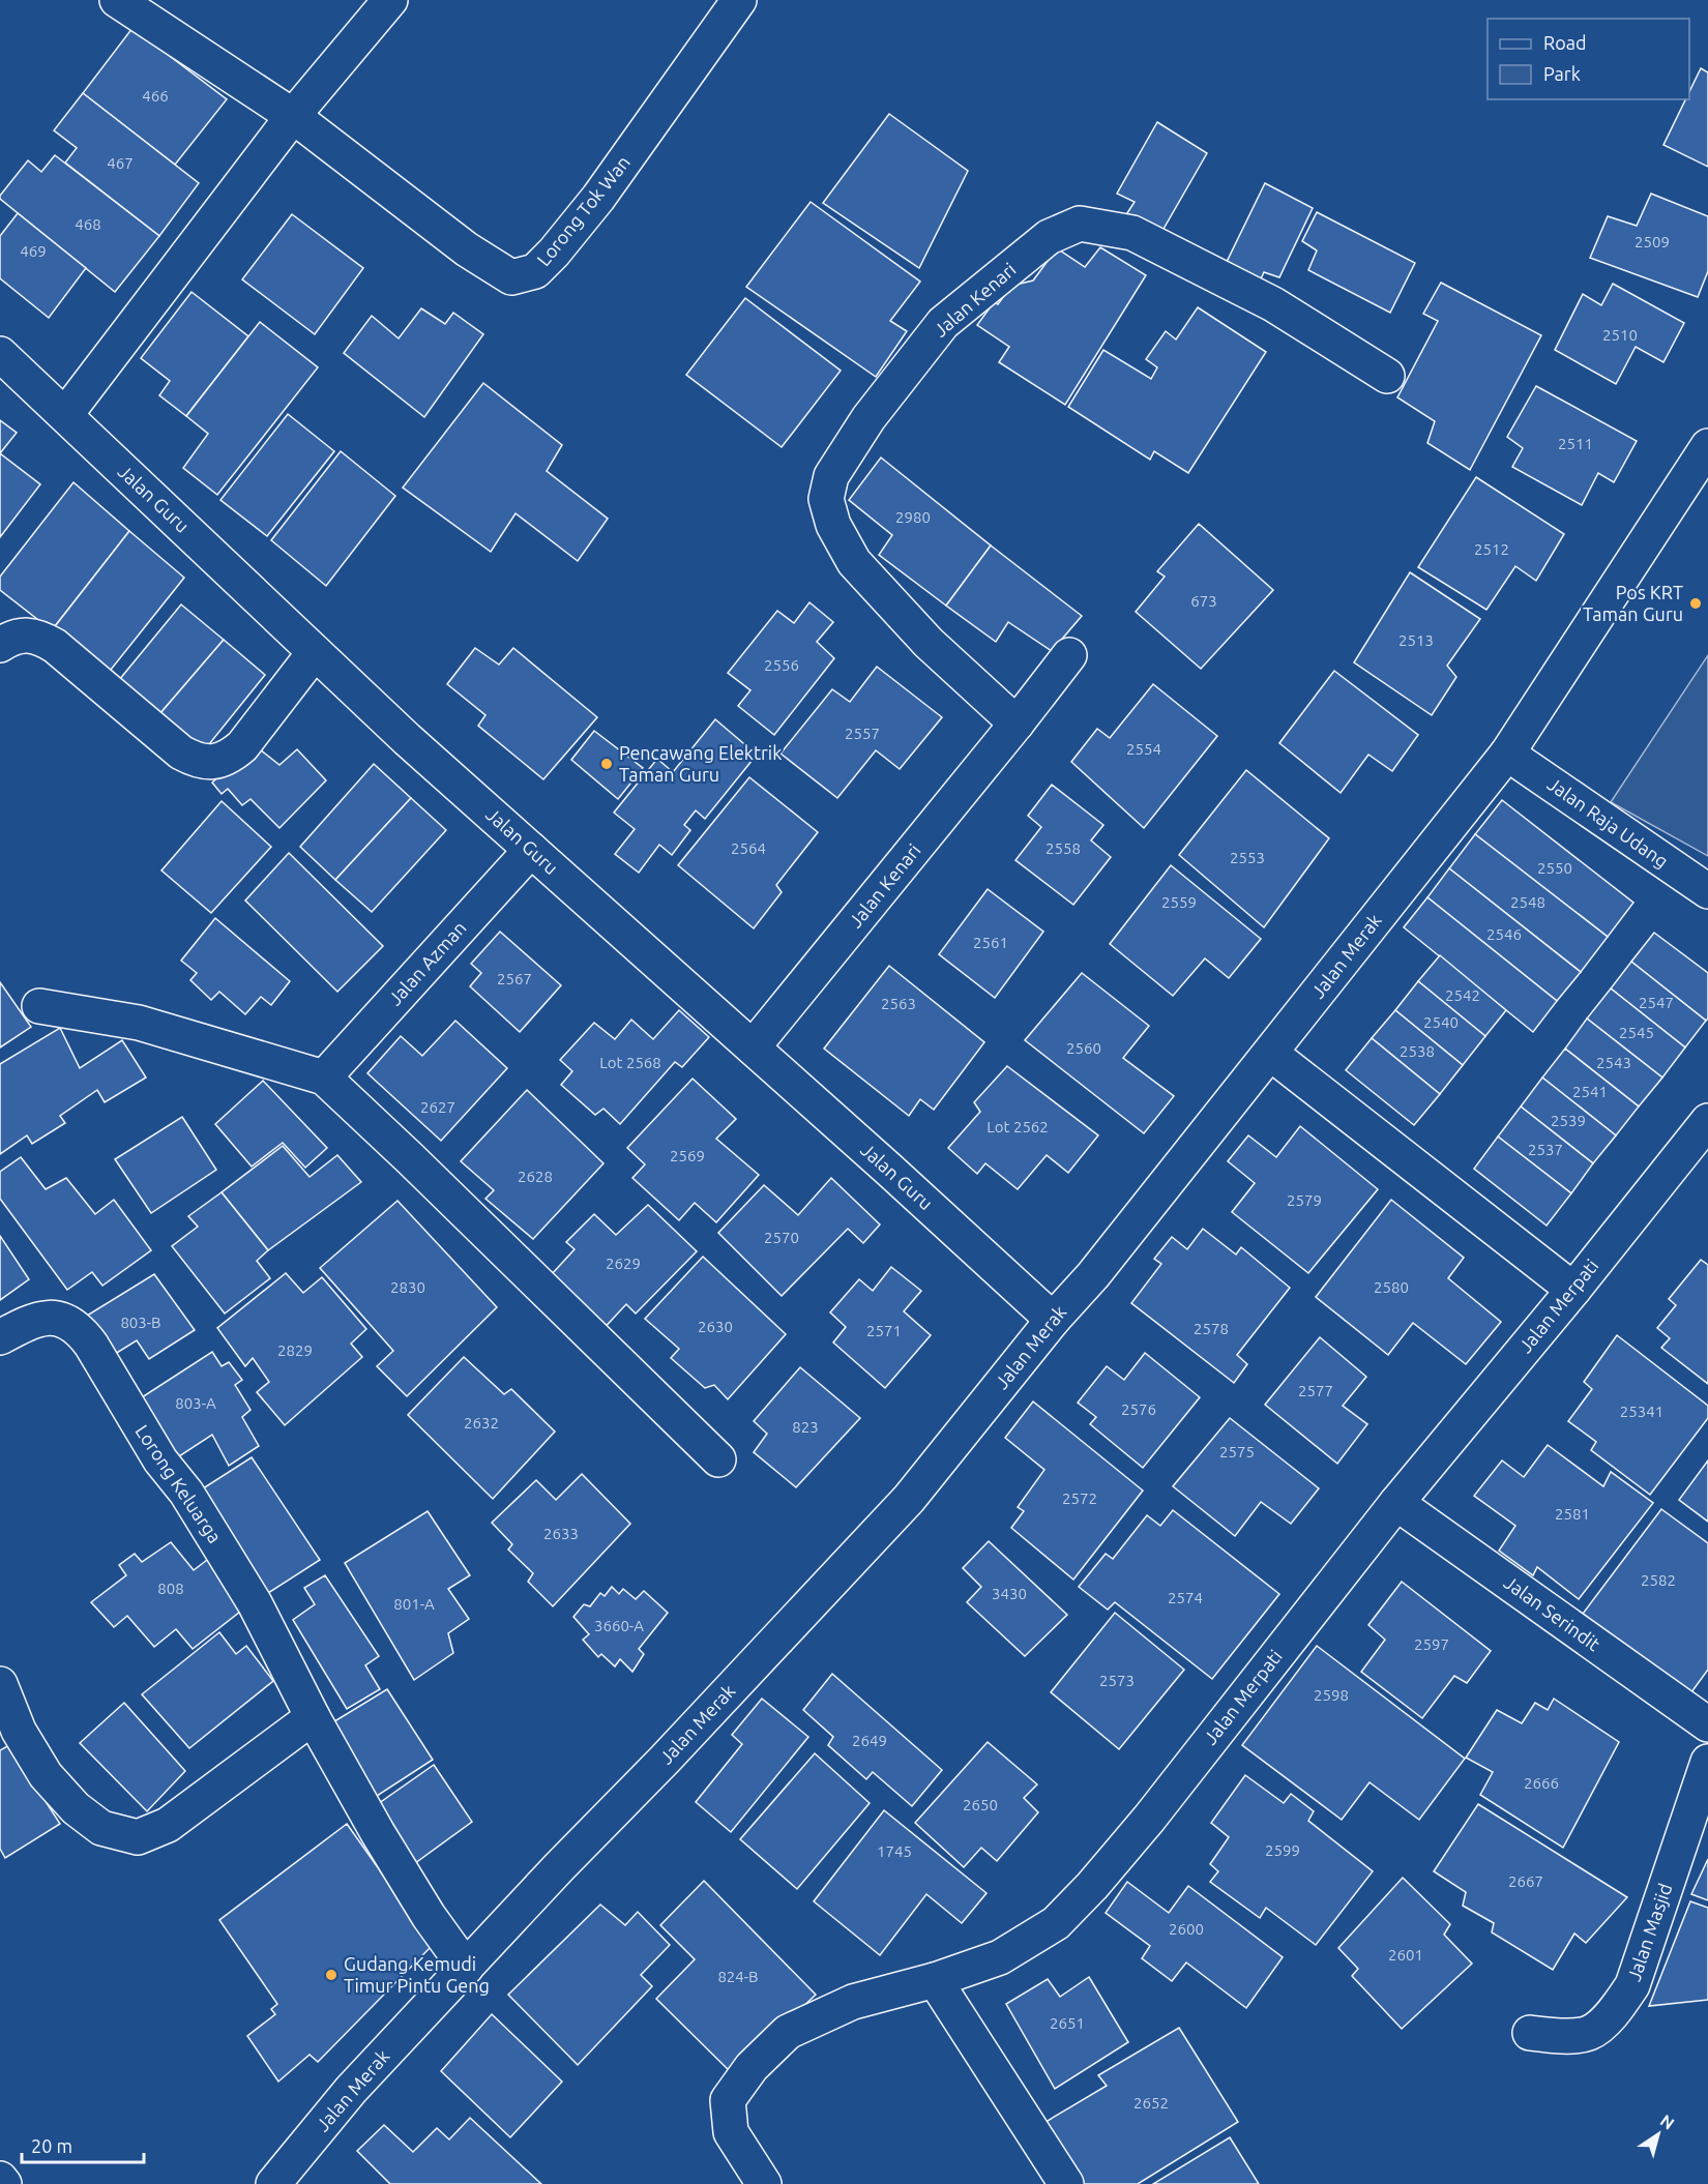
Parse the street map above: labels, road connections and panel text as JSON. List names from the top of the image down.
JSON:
{
  "streets": {
    "street": [
      "Lorong Tok Wan",
      "Jalan Kenari",
      "Jalan Guru",
      "Jalan Raja Udang",
      "Jalan Merak",
      "Jalan Azman",
      "Jalan Merpati",
      "Lorong Keluarga",
      "Jalan Serindit",
      "Jalan Masjid"
    ]
  },
  "crossings": [
    ["Jalan Kenari", "Jalan Guru"],
    ["Jalan Guru", "Jalan Merak"],
    ["Jalan Guru", "Jalan Azman"],
    ["Jalan Raja Udang", "Jalan Merak"],
    ["Jalan Merak", "Lorong Keluarga"],
    ["Jalan Merpati", "Jalan Serindit"]
  ],
  "places": ["Pos KRT Taman Guru", "Pencawang Elektrik Taman Guru", "Gudang Kemudi Timur Pintu Geng"],
  "house_numbers": [
    "466",
    "467",
    "468",
    "2509",
    "469",
    "2510",
    "2511",
    "2980",
    "2512",
    "673",
    "2513",
    "2556",
    "2557",
    "2554",
    "2564",
    "2558",
    "2553",
    "2550",
    "2559",
    "2548",
    "2546",
    "2561",
    "2567",
    "2542",
    "2547",
    "2563",
    "2540",
    "2545",
    "2560",
    "2538",
    "Lot 2568",
    "2543",
    "2541",
    "2627",
    "2539",
    "Lot 2562",
    "2537",
    "2569",
    "2628",
    "2579",
    "2570",
    "2629",
    "2830",
    "2580",
    "803-B",
    "2630",
    "2578",
    "2571",
    "2829",
    "2577",
    "803-A",
    "2576",
    "25341",
    "2632",
    "823",
    "2575",
    "2572",
    "2581",
    "2633",
    "2582",
    "808",
    "3430",
    "2574",
    "801-A",
    "3660-A",
    "2597",
    "2573",
    "2598",
    "2649",
    "2666",
    "2650",
    "2599",
    "1745",
    "2667",
    "2600",
    "2601",
    "824-B",
    "2651",
    "2652"
  ],
  "legend": ["Road", "Park"],
  "scale_bar": "20 m",
  "north": "top right"
}
